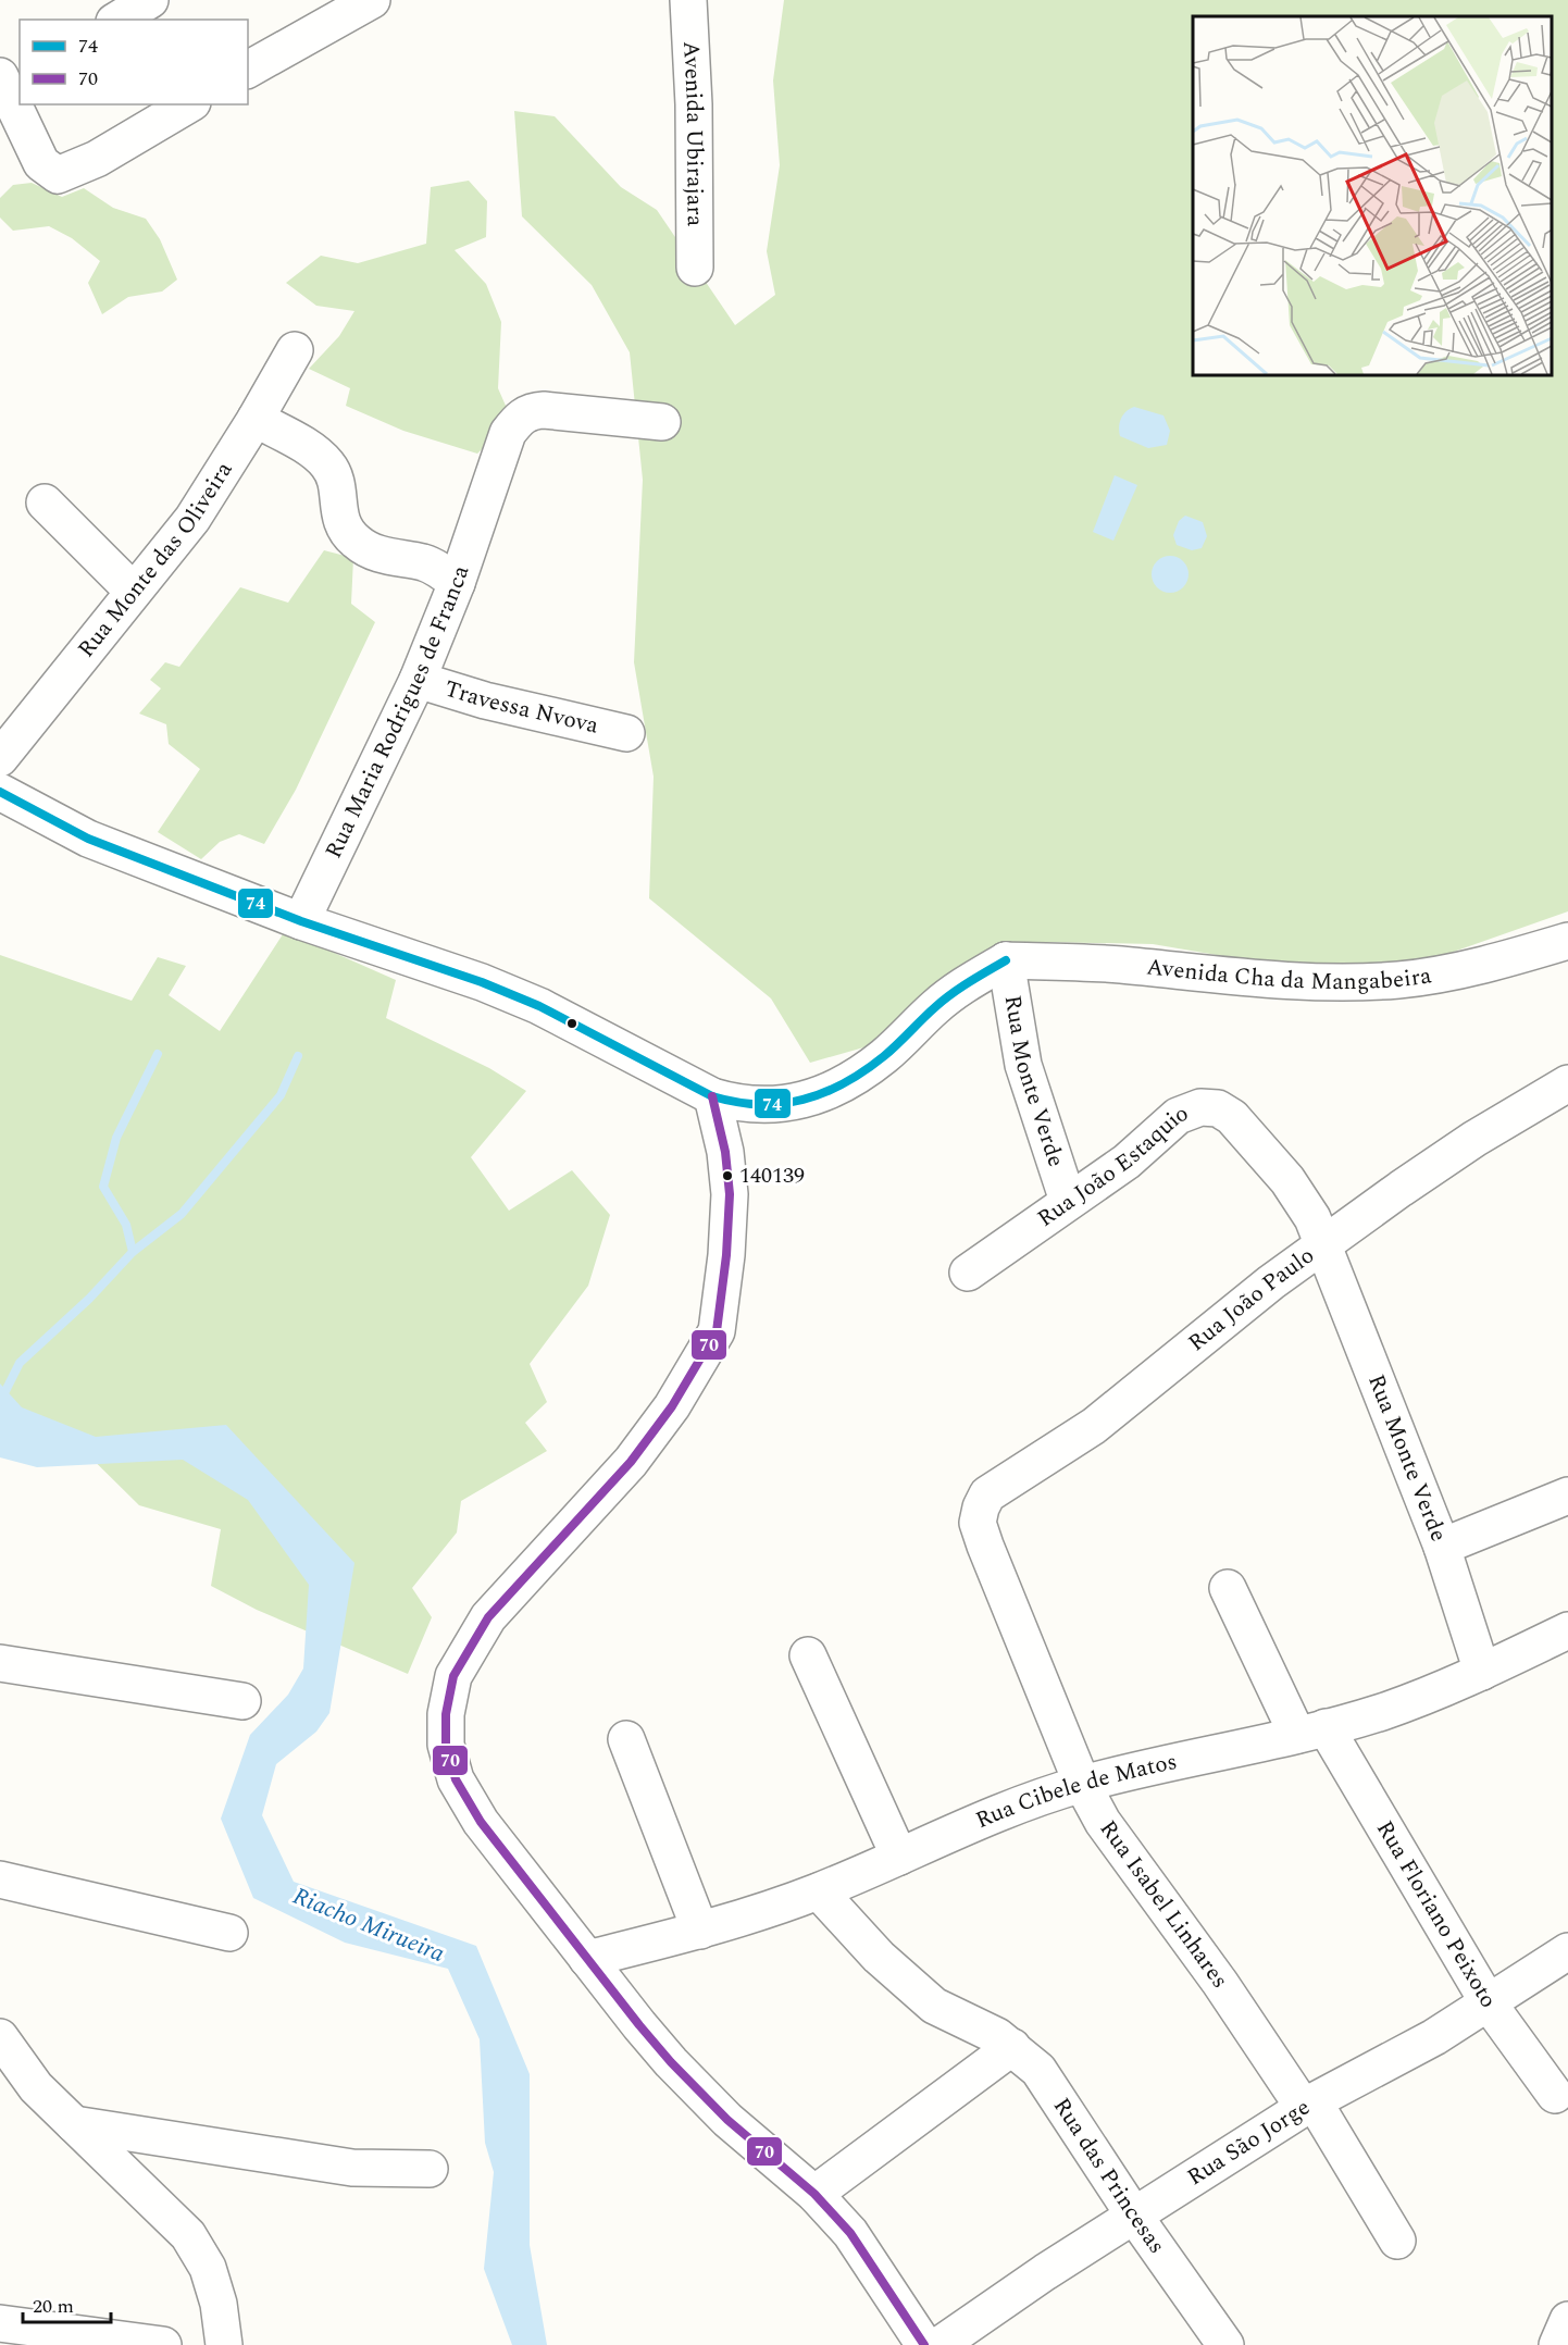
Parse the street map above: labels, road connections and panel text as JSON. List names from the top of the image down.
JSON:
{
  "streets": {
    "street": [
      "Avenida Ubirajara",
      "Rua Monte das Oliveira",
      "Travessa Nvova",
      "Rua Maria Rodrigues de Franca",
      "Avenida Cha da Mangabeira",
      "Rua Monte Verde",
      "Rua João Estaquio",
      "Rua João Paulo",
      "Rua Cibele de Matos",
      "Rua Isabel Linhares",
      "Rua Floriano Peixoto",
      "Rua São Jorge",
      "Rua das Princesas"
    ]
  },
  "crossings": [
    ["Travessa Nvova", "Rua Maria Rodrigues de Franca"],
    ["Avenida Cha da Mangabeira", "Rua Monte Verde"],
    ["Rua Monte Verde", "Rua João Estaquio"],
    ["Rua Monte Verde", "Rua João Paulo"],
    ["Rua Monte Verde", "Rua Cibele de Matos"],
    ["Rua João Estaquio", "Rua João Paulo"],
    ["Rua João Paulo", "Rua Isabel Linhares"],
    ["Rua Cibele de Matos", "Rua Isabel Linhares"],
    ["Rua Cibele de Matos", "Rua Floriano Peixoto"],
    ["Rua Cibele de Matos", "Rua das Princesas"],
    ["Rua Isabel Linhares", "Rua São Jorge"],
    ["Rua Floriano Peixoto", "Rua São Jorge"],
    ["Rua São Jorge", "Rua das Princesas"]
  ],
  "water": ["Riacho Mirueira"],
  "places": ["140139"],
  "lines": ["transit line 74", "transit line 70"],
  "legend": ["74", "70"],
  "scale_bar": "20 m"
}
